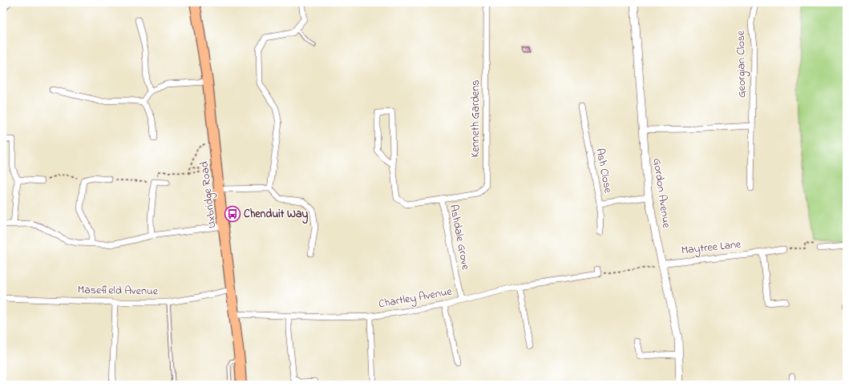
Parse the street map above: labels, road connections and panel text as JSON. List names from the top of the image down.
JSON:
{
  "streets": {
    "main road": ["Uxbridge Road"],
    "street": [
      "Georgian Close",
      "Kenneth Gardens",
      "Ash Close",
      "Gordon Avenue",
      "Ashdale Grove",
      "Maytree Lane",
      "Masefield Avenue",
      "Chartley Avenue"
    ]
  },
  "crossings": [
    ["Kenneth Gardens", "Ashdale Grove"],
    ["Ash Close", "Gordon Avenue"],
    ["Gordon Avenue", "Maytree Lane"],
    ["Uxbridge Road", "Masefield Avenue"],
    ["Uxbridge Road", "Chartley Avenue"],
    ["Ashdale Grove", "Chartley Avenue"]
  ],
  "places": {
    "bus stop": ["Chenduit Way"]
  }
}
